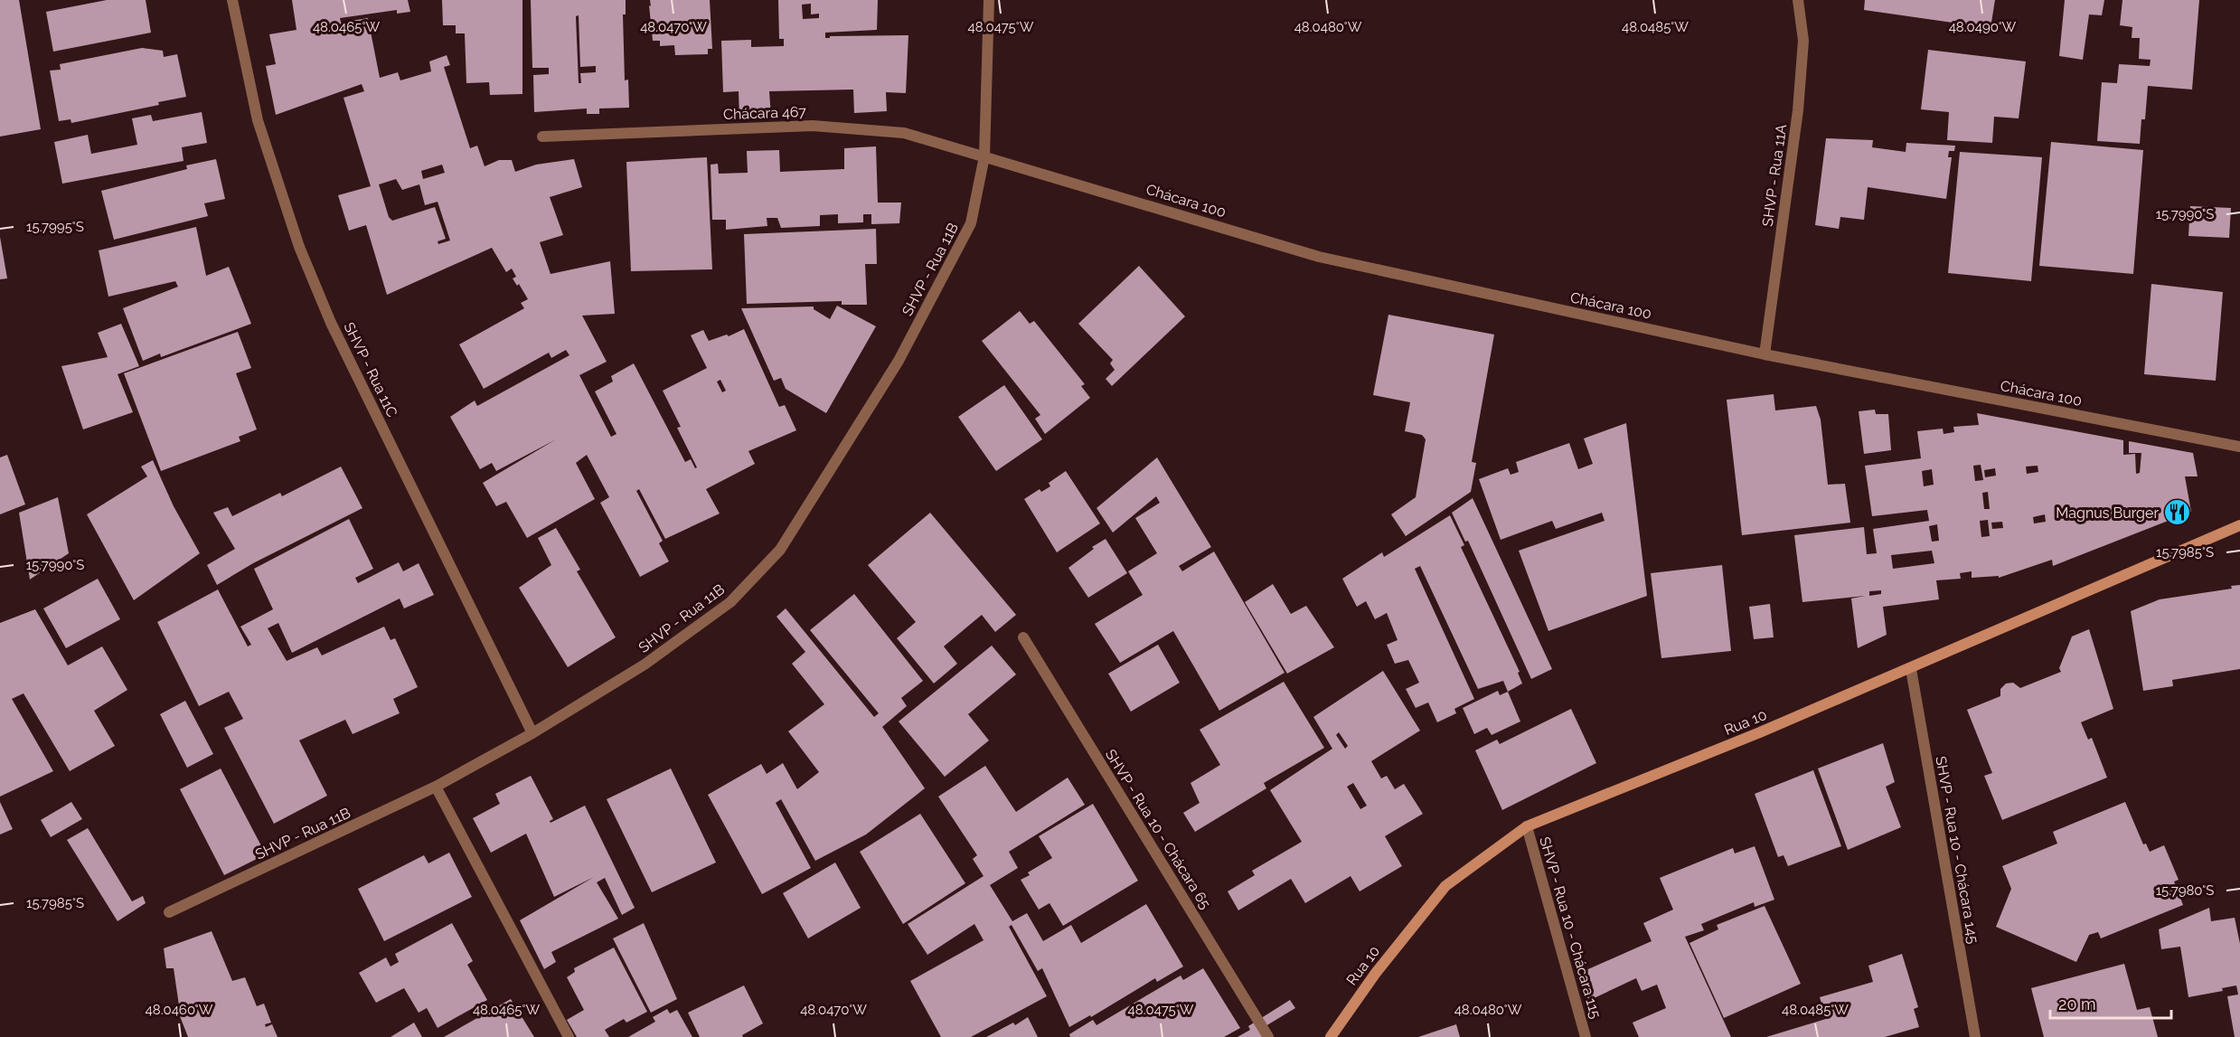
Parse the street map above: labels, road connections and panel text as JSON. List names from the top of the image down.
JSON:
{
  "streets": {
    "street": [
      "Chácara 467",
      "SHVP - Rua 11A",
      "Chácara 100",
      "SHVP - Rua 11B",
      "SHVP - Rua 11C",
      "Rua 10",
      "SHVP - Rua 10 - Chácara 65",
      "SHVP - Rua 10 - Chácara 145",
      "SHVP - Rua 10 - Chácara 115"
    ]
  },
  "crossings": [
    ["Chácara 467", "Chácara 100"],
    ["Chácara 467", "SHVP - Rua 11B"],
    ["SHVP - Rua 11A", "Chácara 100"],
    ["Chácara 100", "SHVP - Rua 11B"],
    ["SHVP - Rua 11B", "SHVP - Rua 11C"],
    ["Rua 10", "SHVP - Rua 10 - Chácara 145"],
    ["Rua 10", "SHVP - Rua 10 - Chácara 115"]
  ],
  "places": {
    "restaurant": ["Magnus Burger"]
  },
  "scale_bar": "20 m",
  "coordinates": [
    "48.0465°W",
    "48.0470°W",
    "48.0475°W",
    "48.0480°W",
    "48.0485°W",
    "48.0490°W",
    "15.7990°S",
    "15.7995°S",
    "15.7985°S",
    "15.7980°S",
    "48.0460°W"
  ]
}
